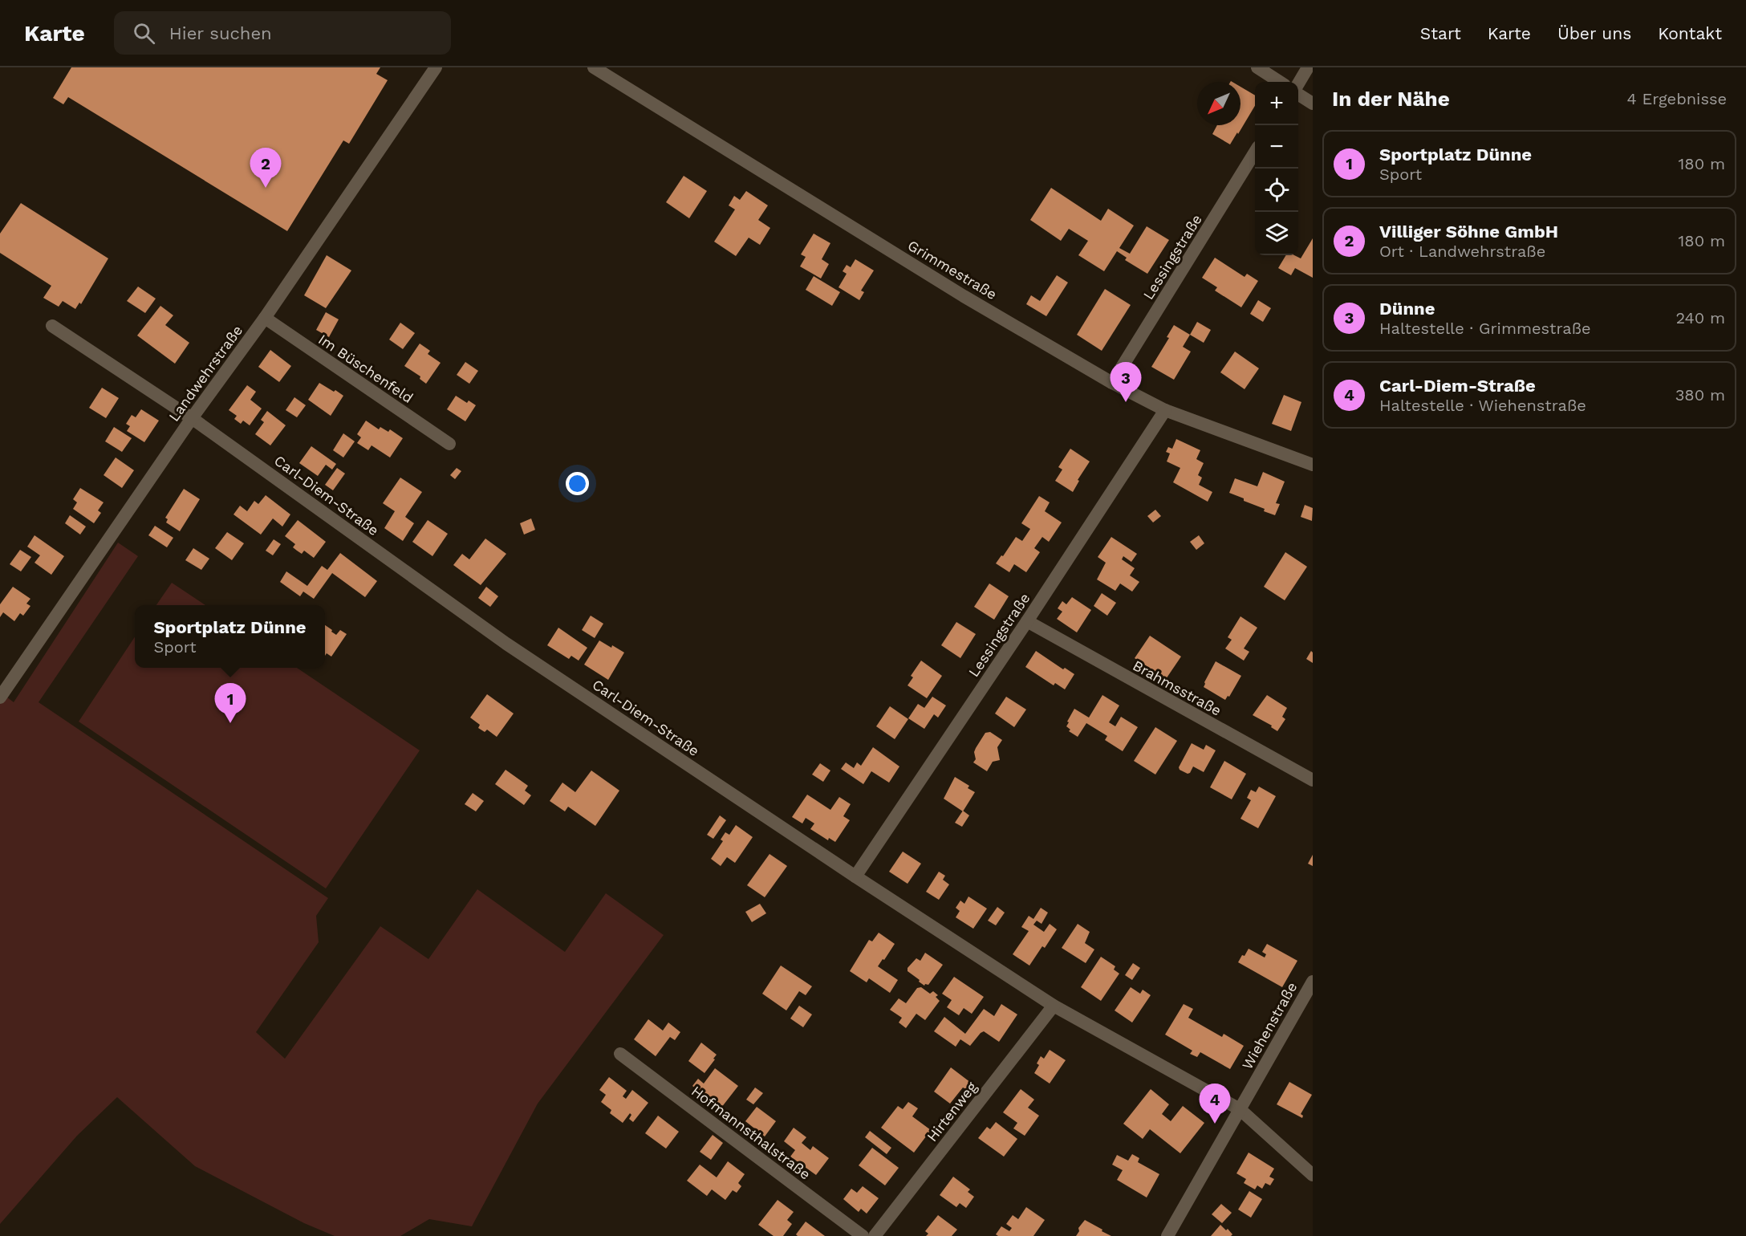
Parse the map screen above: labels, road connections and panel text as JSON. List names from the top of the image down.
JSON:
{
  "streets": {
    "street": [
      "Lessingstraße",
      "Grimmestraße",
      "Im Büschenfeld",
      "Landwehrstraße",
      "Carl-Diem-Straße",
      "Brahmsstraße",
      "Wiehenstraße",
      "Hirtenweg",
      "Hofmannsthalstraße"
    ]
  },
  "crossings": [
    ["Lessingstraße", "Grimmestraße"],
    ["Lessingstraße", "Carl-Diem-Straße"],
    ["Lessingstraße", "Brahmsstraße"],
    ["Im Büschenfeld", "Landwehrstraße"],
    ["Landwehrstraße", "Carl-Diem-Straße"],
    ["Carl-Diem-Straße", "Wiehenstraße"],
    ["Carl-Diem-Straße", "Hirtenweg"]
  ],
  "north": "bottom left",
  "page": {
    "header": "Karte",
    "search": "Hier suchen",
    "nav": [
      "Start",
      "Karte",
      "Über uns",
      "Kontakt"
    ],
    "heading": ["In der Nähe", "4 Ergebnisse"],
    "map_buttons": ["+", "−"],
    "list": [
      {
        "mark": "1",
        "name": "Sportplatz Dünne",
        "note": "Sport",
        "value": "180 m"
      },
      {
        "mark": "2",
        "name": "Villiger Söhne GmbH",
        "note": "Ort · Landwehrstraße",
        "value": "180 m"
      },
      {
        "mark": "3",
        "name": "Dünne",
        "note": "Haltestelle · Grimmestraße",
        "value": "240 m"
      },
      {
        "mark": "4",
        "name": "Carl-Diem-Straße",
        "note": "Haltestelle · Wiehenstraße",
        "value": "380 m"
      }
    ],
    "pins": [
      "2",
      "3",
      "1",
      "4"
    ],
    "popup": ["Sportplatz Dünne", "Sport"]
  }
}
